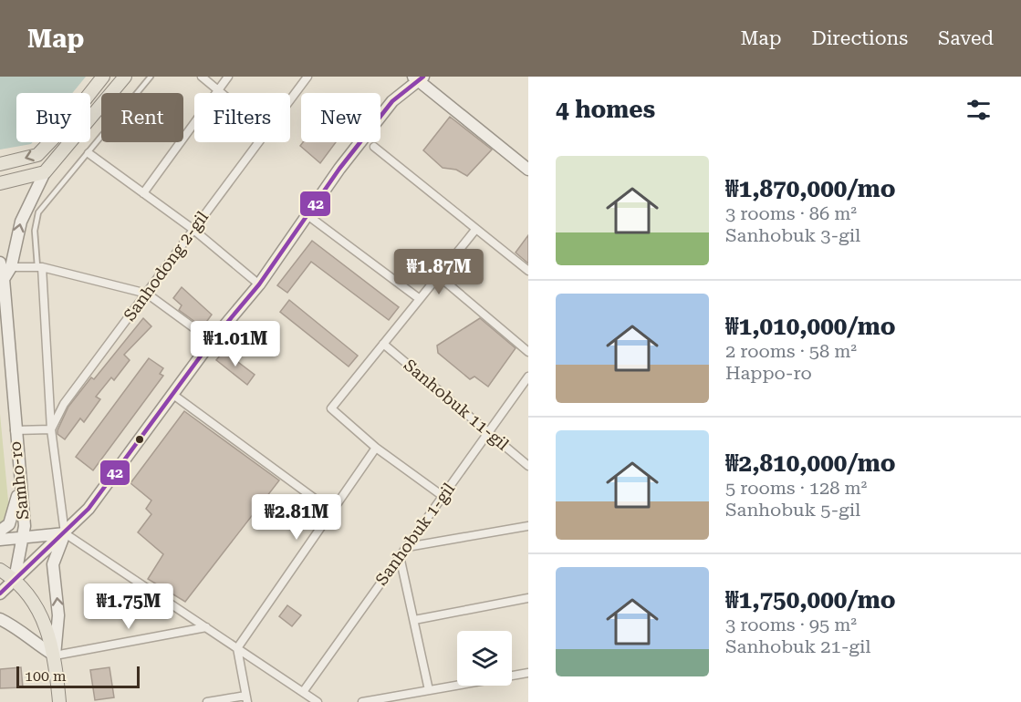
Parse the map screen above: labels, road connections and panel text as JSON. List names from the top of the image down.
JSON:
{
  "streets": {
    "main road": ["Samho-ro"],
    "street": ["Sanhodong 2-gil", "Sanhobuk 11-gil", "Sanhobuk 1-gil"]
  },
  "crossings": [
    ["Sanhobuk 11-gil", "Sanhobuk 1-gil"]
  ],
  "lines": ["transit line 42"],
  "scale_bar": "100 m",
  "page": {
    "header": "Map",
    "nav": ["Map", "Directions", "Saved"],
    "heading": "4 homes",
    "chip": [
      "Buy",
      "Rent",
      "Filters",
      "New"
    ],
    "list": [
      {
        "name": "₩1,870,000/mo",
        "note": "3 rooms · 86 m² · Sanhobuk 3-gil"
      },
      {
        "name": "₩1,010,000/mo",
        "note": "2 rooms · 58 m² · Happo-ro"
      },
      {
        "name": "₩2,810,000/mo",
        "note": "5 rooms · 128 m² · Sanhobuk 5-gil"
      },
      {
        "name": "₩1,750,000/mo",
        "note": "3 rooms · 95 m² · Sanhobuk 21-gil"
      }
    ],
    "price": [
      "₩1.87M",
      "₩1.01M",
      "₩2.81M",
      "₩1.75M"
    ],
    "scale": "100 m"
  }
}
